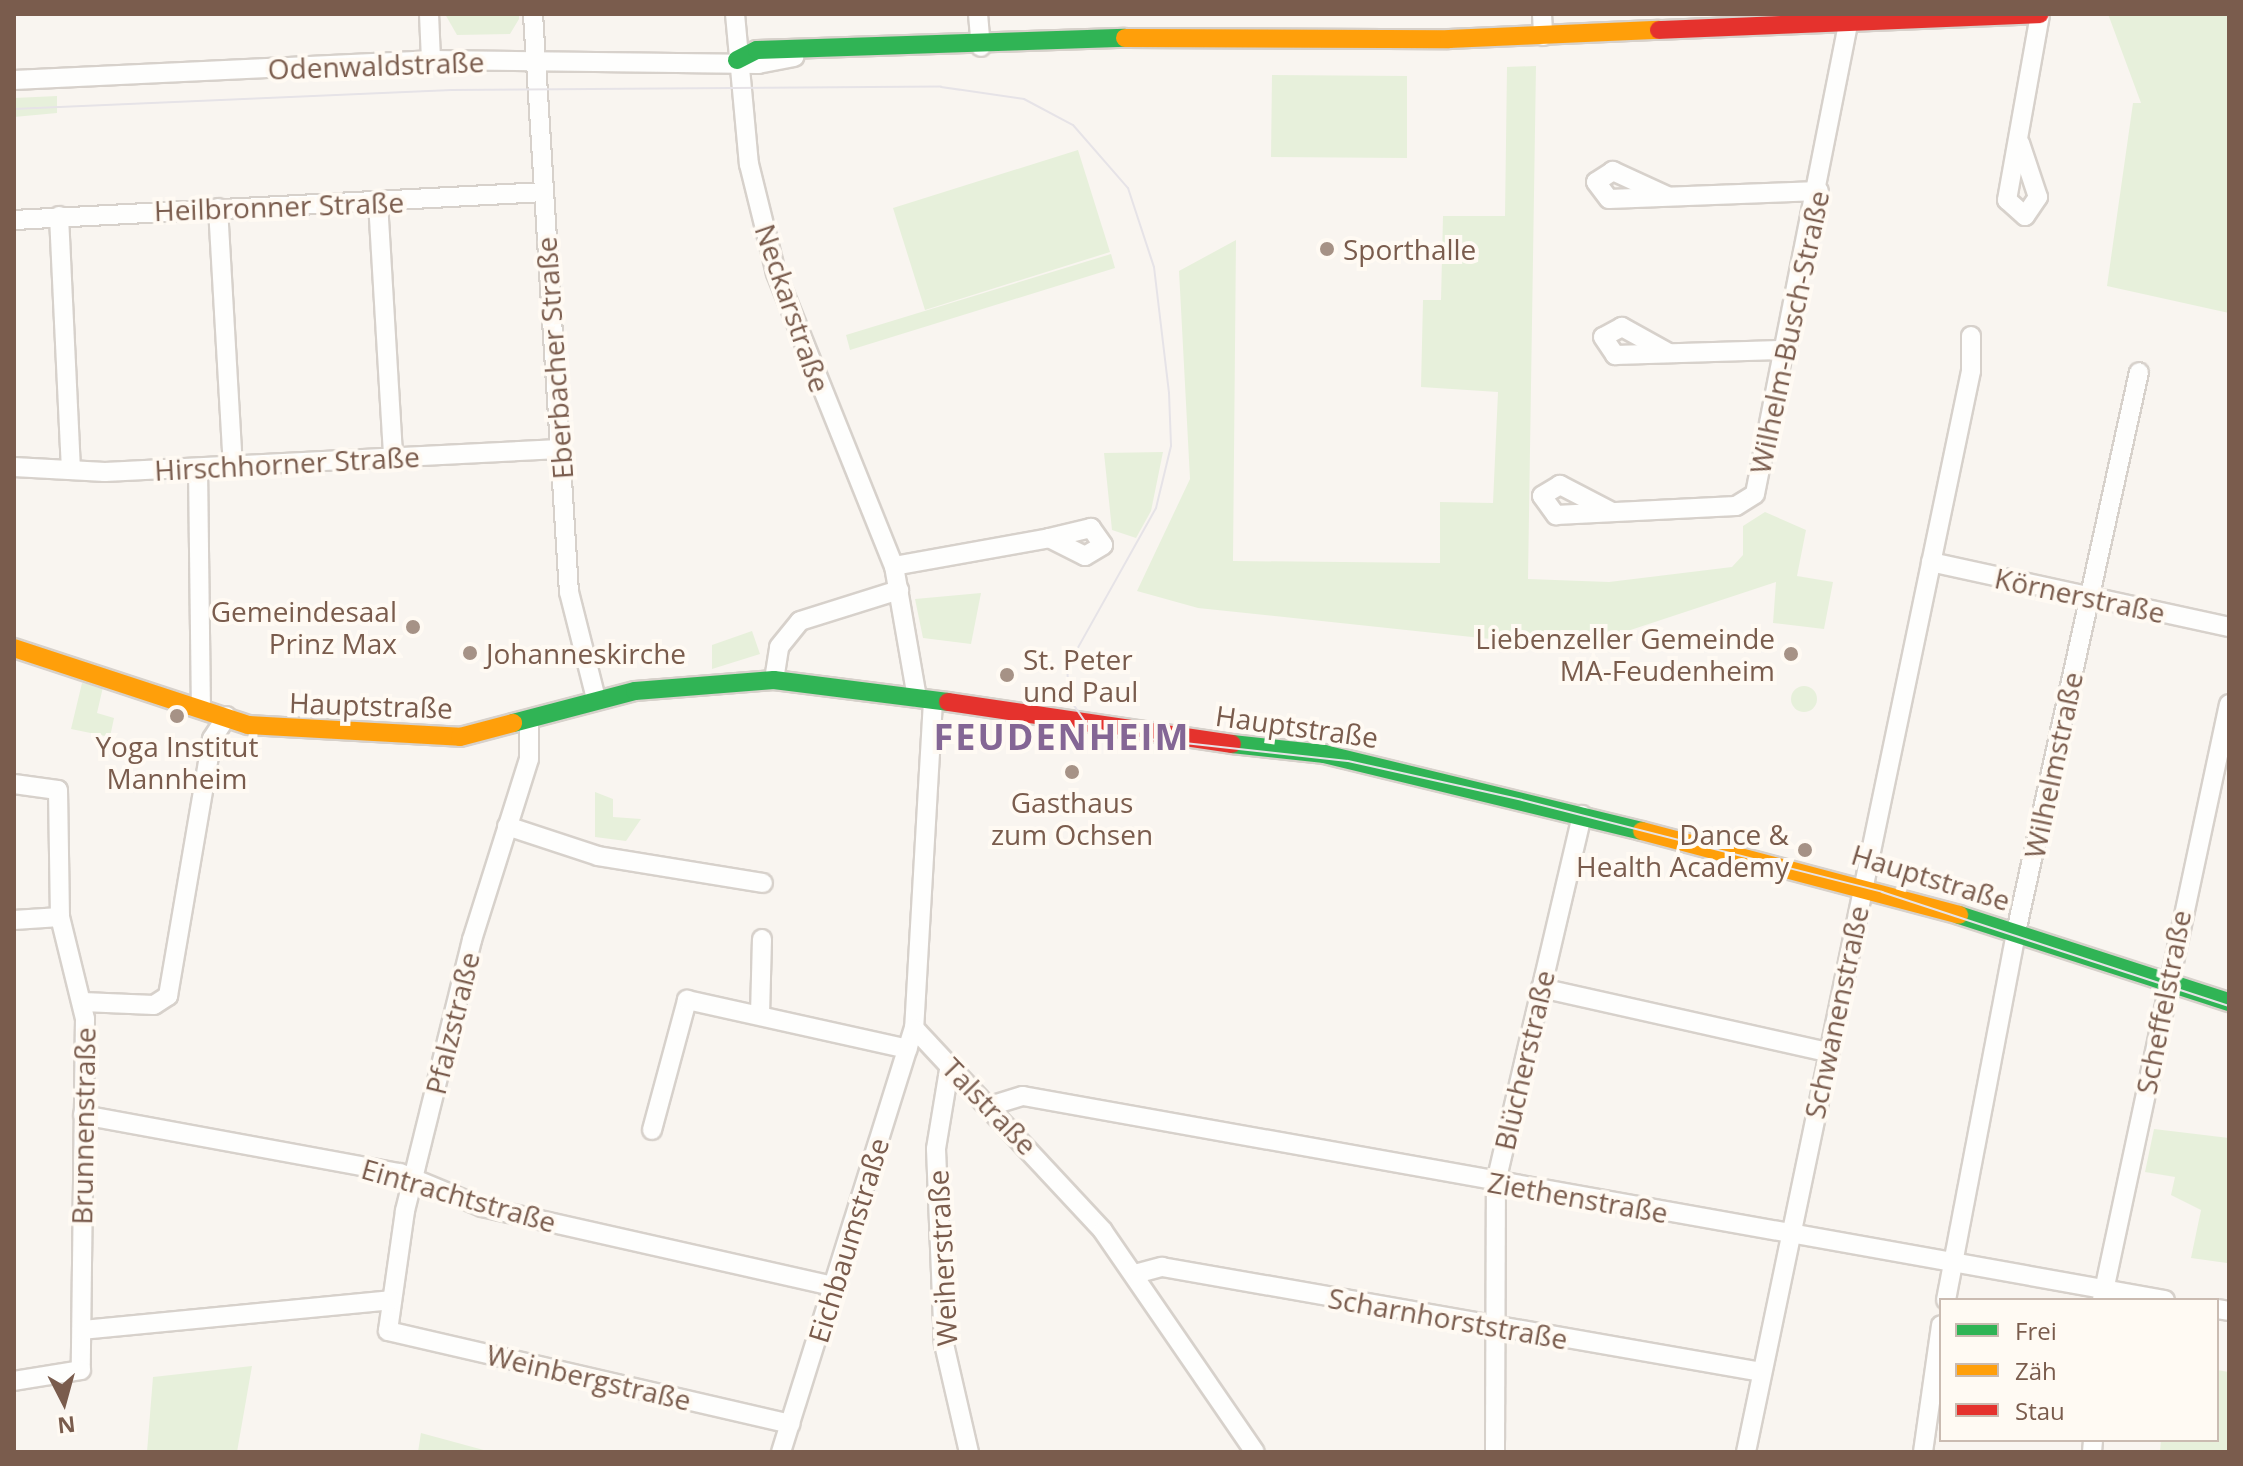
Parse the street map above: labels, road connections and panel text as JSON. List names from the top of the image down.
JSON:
{
  "streets": {
    "street": [
      "Odenwaldstraße",
      "Heilbronner Straße",
      "Neckarstraße",
      "Wilhelm-Busch-Straße",
      "Eberbacher Straße",
      "Hirschhorner Straße",
      "Körnerstraße",
      "Hauptstraße",
      "Wilhelmstraße",
      "Scheffelstraße",
      "Schwanenstraße",
      "Pfalzstraße",
      "Blücherstraße",
      "Talstraße",
      "Brunnenstraße",
      "Eintrachtstraße",
      "Ziethenstraße",
      "Eichbaumstraße",
      "Weiherstraße",
      "Scharnhorststraße",
      "Weinbergstraße"
    ]
  },
  "crossings": [
    ["Odenwaldstraße", "Neckarstraße"],
    ["Odenwaldstraße", "Eberbacher Straße"],
    ["Heilbronner Straße", "Eberbacher Straße"],
    ["Neckarstraße", "Hauptstraße"],
    ["Eberbacher Straße", "Hirschhorner Straße"],
    ["Eberbacher Straße", "Hauptstraße"],
    ["Körnerstraße", "Wilhelmstraße"],
    ["Körnerstraße", "Schwanenstraße"],
    ["Hauptstraße", "Wilhelmstraße"],
    ["Hauptstraße", "Scheffelstraße"],
    ["Hauptstraße", "Schwanenstraße"],
    ["Hauptstraße", "Pfalzstraße"],
    ["Hauptstraße", "Blücherstraße"],
    ["Wilhelmstraße", "Ziethenstraße"],
    ["Scheffelstraße", "Ziethenstraße"],
    ["Schwanenstraße", "Ziethenstraße"],
    ["Schwanenstraße", "Scharnhorststraße"],
    ["Pfalzstraße", "Eintrachtstraße"],
    ["Pfalzstraße", "Weinbergstraße"],
    ["Blücherstraße", "Ziethenstraße"],
    ["Blücherstraße", "Scharnhorststraße"],
    ["Talstraße", "Ziethenstraße"],
    ["Talstraße", "Eichbaumstraße"],
    ["Talstraße", "Weiherstraße"],
    ["Talstraße", "Scharnhorststraße"],
    ["Brunnenstraße", "Eintrachtstraße"],
    ["Eintrachtstraße", "Eichbaumstraße"],
    ["Eichbaumstraße", "Weinbergstraße"]
  ],
  "districts": ["FEUDENHEIM"],
  "places": [
    "Sporthalle",
    "Gemeindesaal Prinz Max",
    "Johanneskirche",
    "Liebenzeller Gemeinde MA-Feudenheim",
    "St. Peter und Paul",
    "Yoga Institut Mannheim",
    "Gasthaus zum Ochsen",
    "Dance & Health Academy"
  ],
  "legend": ["Frei", "Zäh", "Stau"],
  "north": "bottom"
}
